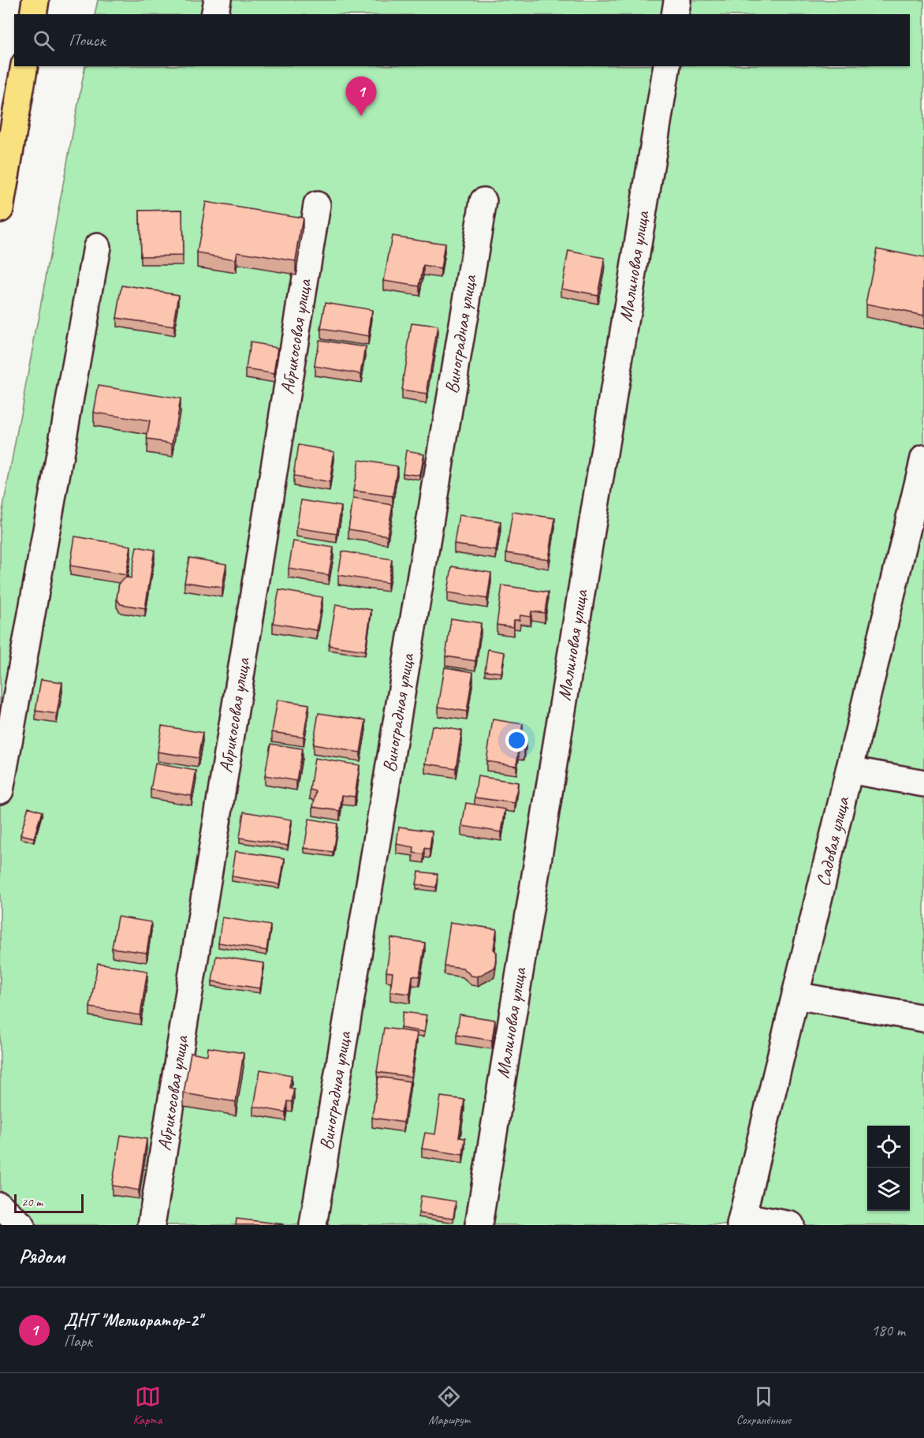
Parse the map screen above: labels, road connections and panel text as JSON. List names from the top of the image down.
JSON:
{
  "streets": {
    "street": [
      "Малиновая улица",
      "Виноградная улица",
      "Абрикосовая улица",
      "Садовая улица"
    ]
  },
  "scale_bar": "20 m",
  "page": {
    "search": "Поиск",
    "pins": "1",
    "scale": "20 m",
    "heading": "Рядом",
    "list": [
      {
        "mark": "1",
        "name": "ДНТ \"Мелиоратор-2\"",
        "note": "Парк",
        "value": "180 m"
      }
    ],
    "nav": ["Карта", "Маршрут", "Сохранённые"]
  }
}
